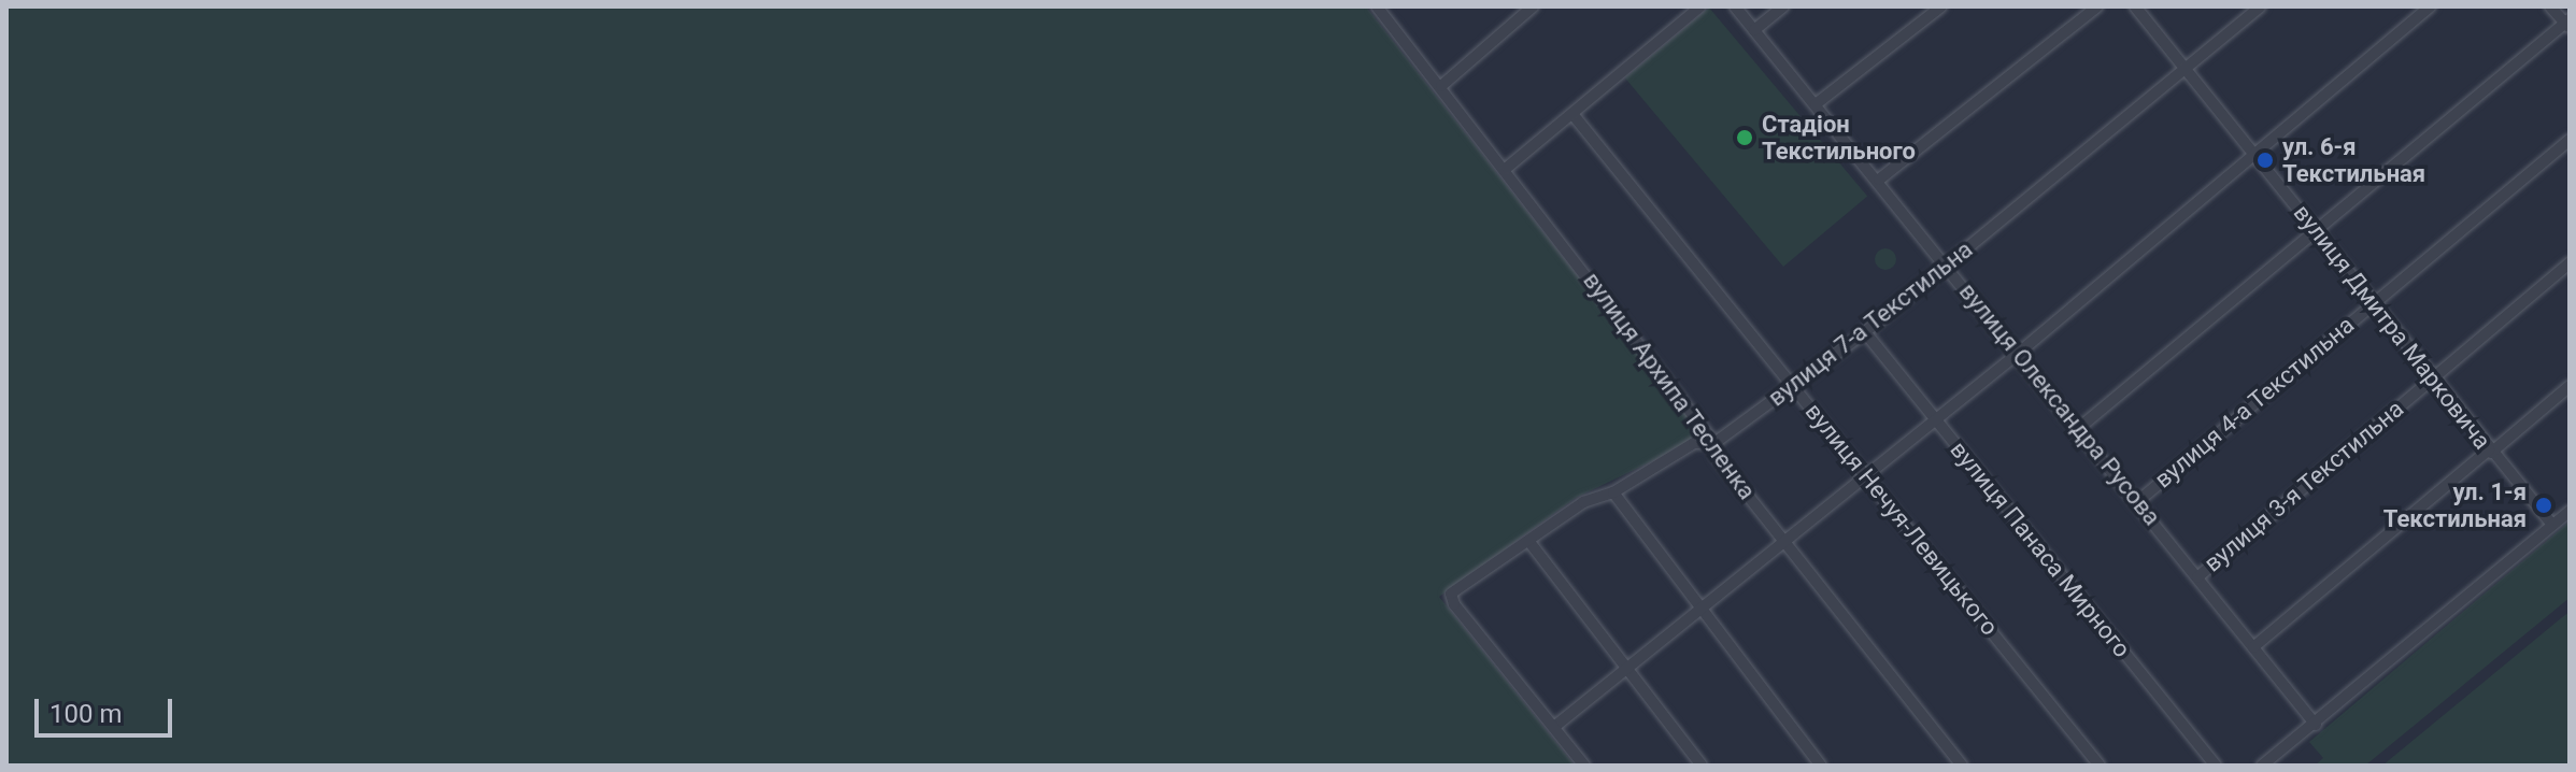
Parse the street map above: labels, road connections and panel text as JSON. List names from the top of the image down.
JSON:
{
  "streets": {
    "street": [
      "вулиця 7-а Текстильна",
      "вулиця Дмитра Марковича",
      "вулиця Архипа Тесленка",
      "вулиця 4-а Текстильна",
      "вулиця Олександра Русова",
      "вулиця 3-я Текстильна",
      "вулиця Нечуя-Левицького",
      "вулиця Панаса Мирного"
    ]
  },
  "crossings": [
    ["вулиця 7-а Текстильна", "вулиця Дмитра Марковича"],
    ["вулиця 7-а Текстильна", "вулиця Архипа Тесленка"],
    ["вулиця 7-а Текстильна", "вулиця Олександра Русова"],
    ["вулиця 7-а Текстильна", "вулиця Нечуя-Левицького"],
    ["вулиця 7-а Текстильна", "вулиця Панаса Мирного"],
    ["вулиця Дмитра Марковича", "вулиця 4-а Текстильна"],
    ["вулиця Дмитра Марковича", "вулиця 3-я Текстильна"],
    ["вулиця 4-а Текстильна", "вулиця Олександра Русова"],
    ["вулиця Олександра Русова", "вулиця 3-я Текстильна"]
  ],
  "places": ["Стадіон Текстильного", "ул. 6-я Текстильная", "ул. 1-я Текстильная"],
  "scale_bar": "100 m"
}
